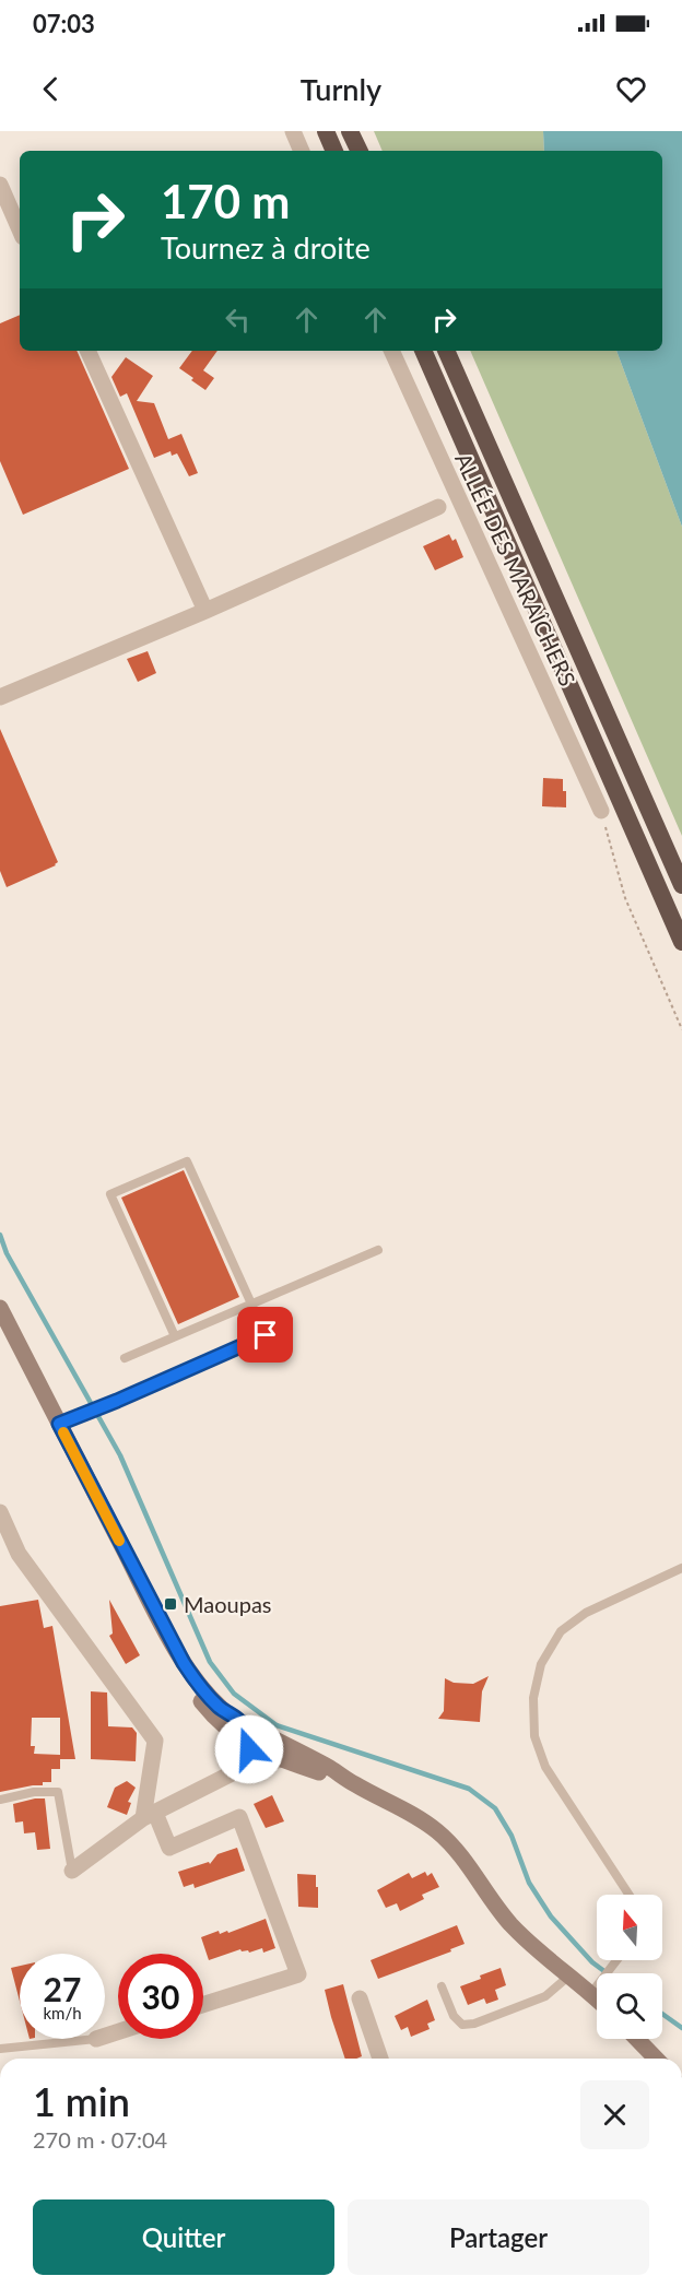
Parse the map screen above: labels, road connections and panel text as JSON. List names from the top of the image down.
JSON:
{
  "streets": {
    "street": ["ALLÉE DES MARAÎCHERS"]
  },
  "places": {
    "transit": ["Maoupas"]
  },
  "north": "top",
  "page": {
    "status": "07:03",
    "header": "Turnly",
    "turn": ["170 m", "Tournez à droite"],
    "speed": "27 km/h",
    "limit": "30",
    "heading": ["1 min", "270 m · 07:04"],
    "buttons": ["Quitter", "Partager"]
  }
}
